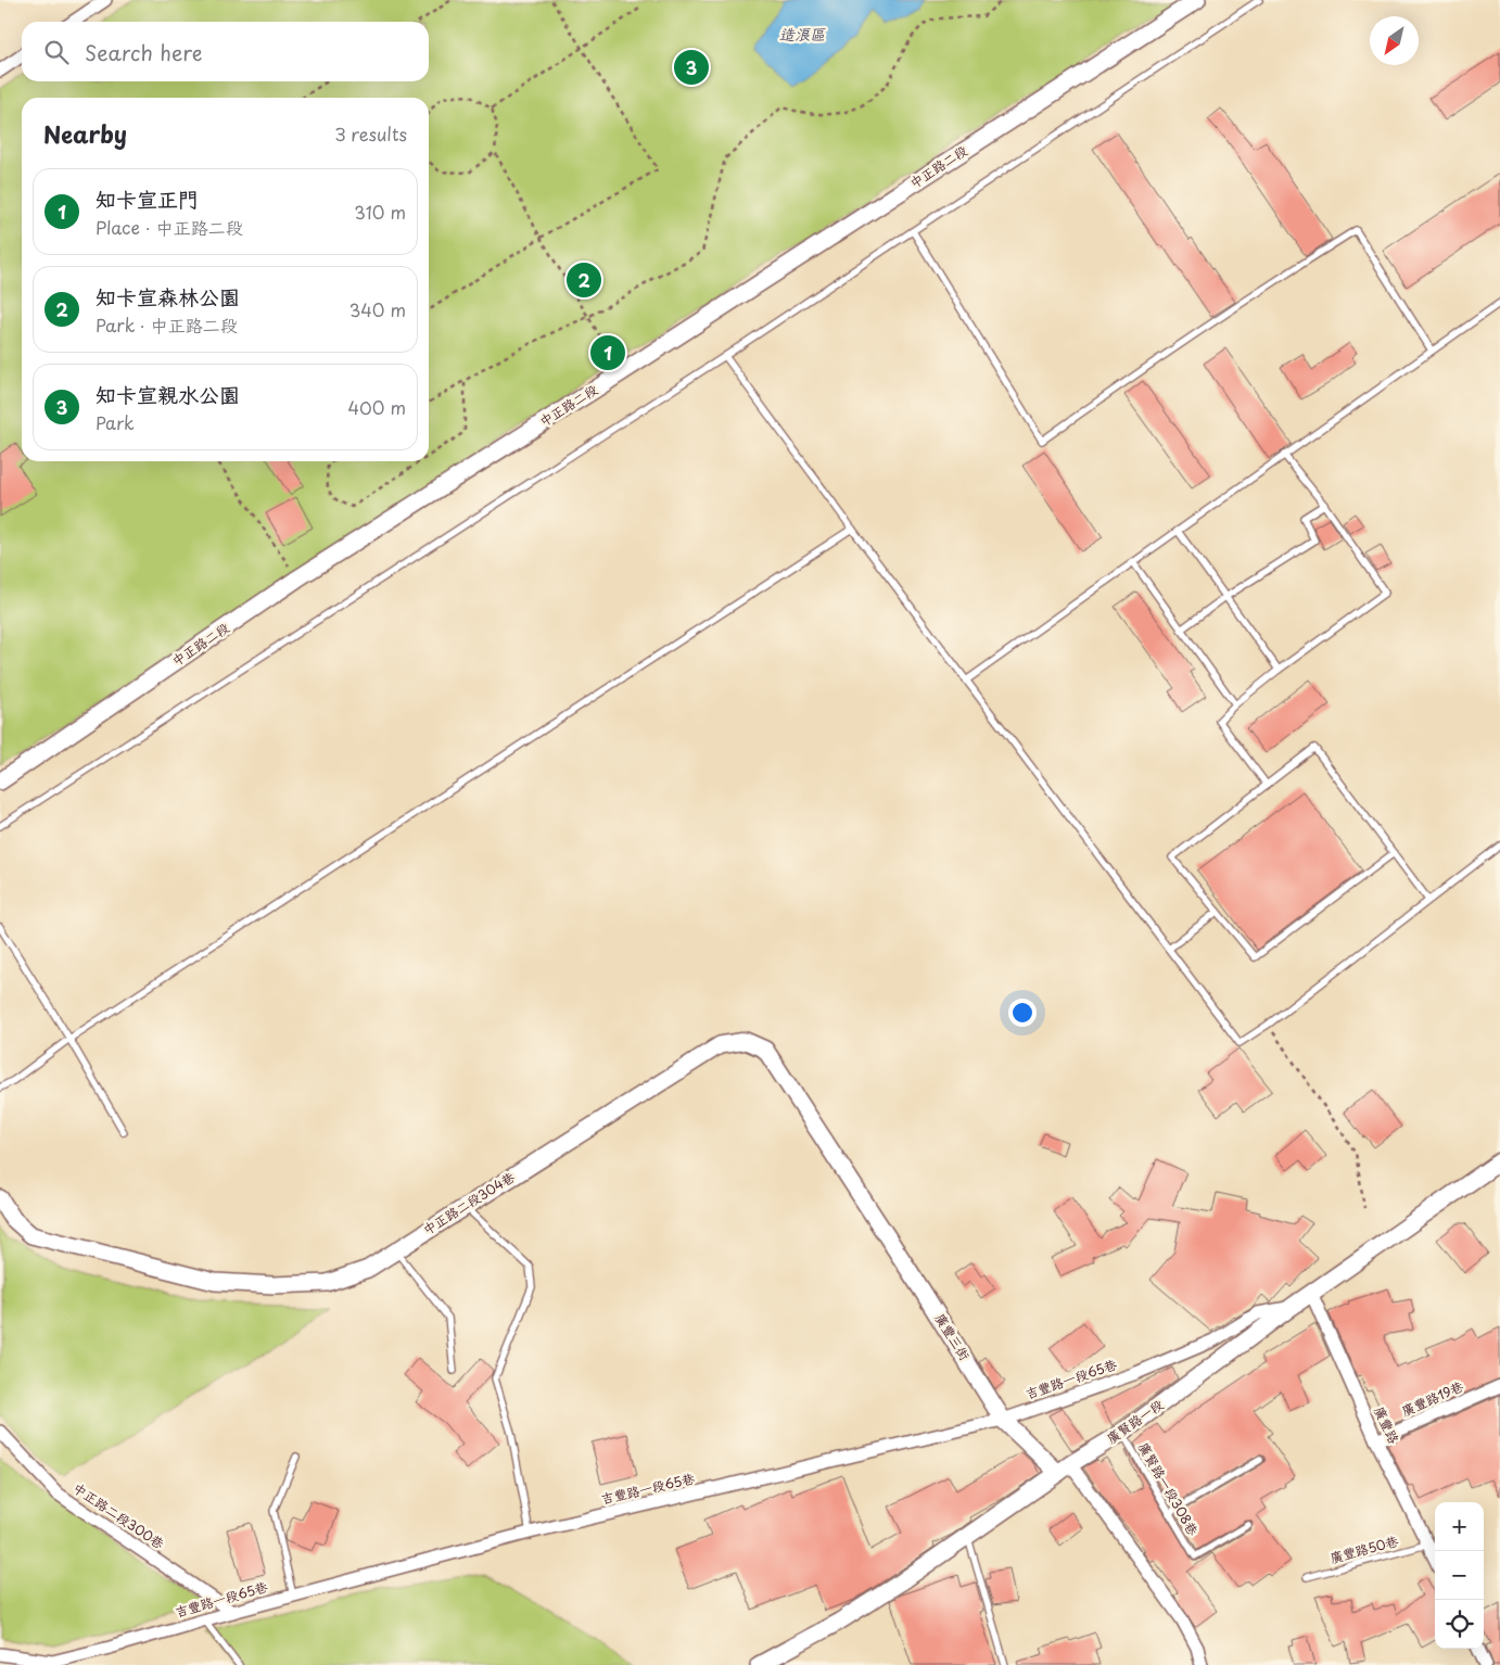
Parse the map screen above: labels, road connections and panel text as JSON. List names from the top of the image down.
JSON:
{
  "streets": {
    "street": [
      "中正路二段",
      "中正路二段304巷",
      "廣豐三街",
      "吉豐路一段65巷",
      "廣豐路19巷",
      "廣賢路一段",
      "廣豐路",
      "中正路二段300巷"
    ],
    "lane": ["廣賢路一段308巷", "廣豐路50巷"]
  },
  "crossings": [
    ["中正路二段304巷", "廣豐三街"],
    ["廣豐三街", "吉豐路一段65巷"],
    ["廣豐三街", "廣賢路一段"],
    ["吉豐路一段65巷", "廣賢路一段"],
    ["吉豐路一段65巷", "中正路二段300巷"],
    ["廣豐路19巷", "廣豐路"],
    ["廣賢路一段", "廣豐路"],
    ["廣賢路一段", "廣賢路一段308巷"],
    ["廣豐路", "廣豐路50巷"]
  ],
  "water": ["造浪區"],
  "north": "bottom left",
  "page": {
    "search": "Search here",
    "pins": ["3", "2", "1"],
    "heading": ["Nearby", "3 results"],
    "list": [
      {
        "mark": "1",
        "name": "知卡宣正門",
        "note": "Place · 中正路二段",
        "value": "310 m"
      },
      {
        "mark": "2",
        "name": "知卡宣森林公園",
        "note": "Park · 中正路二段",
        "value": "340 m"
      },
      {
        "mark": "3",
        "name": "知卡宣親水公園",
        "note": "Park",
        "value": "400 m"
      }
    ],
    "map_buttons": ["+", "−"]
  }
}
